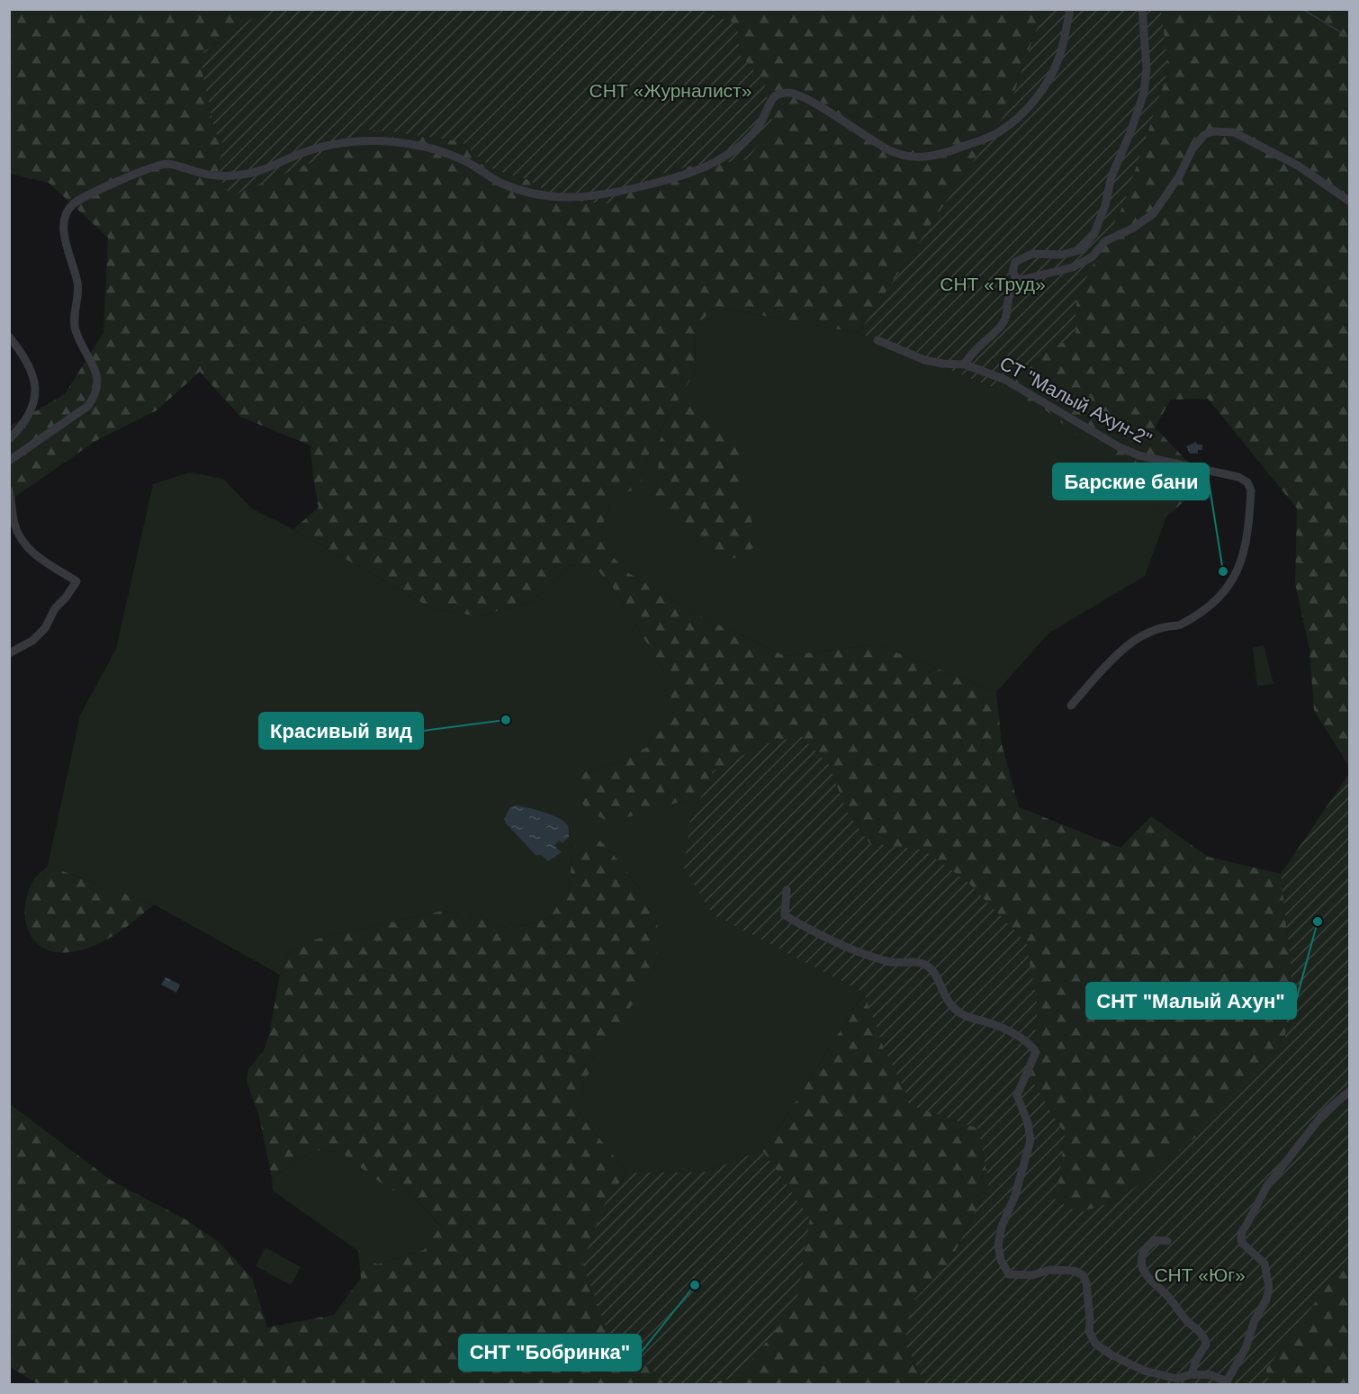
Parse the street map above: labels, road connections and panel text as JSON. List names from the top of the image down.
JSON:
{
  "streets": {
    "street": ["СТ \"Малый Ахун-2\""]
  },
  "parks": ["СНТ «Журналист»", "СНТ «Труд»", "СНТ «Юг»"],
  "places": [
    "Барские бани",
    "Красивый вид",
    "СНТ \"Малый Ахун\"",
    "СНТ \"Бобринка\""
  ]
}
